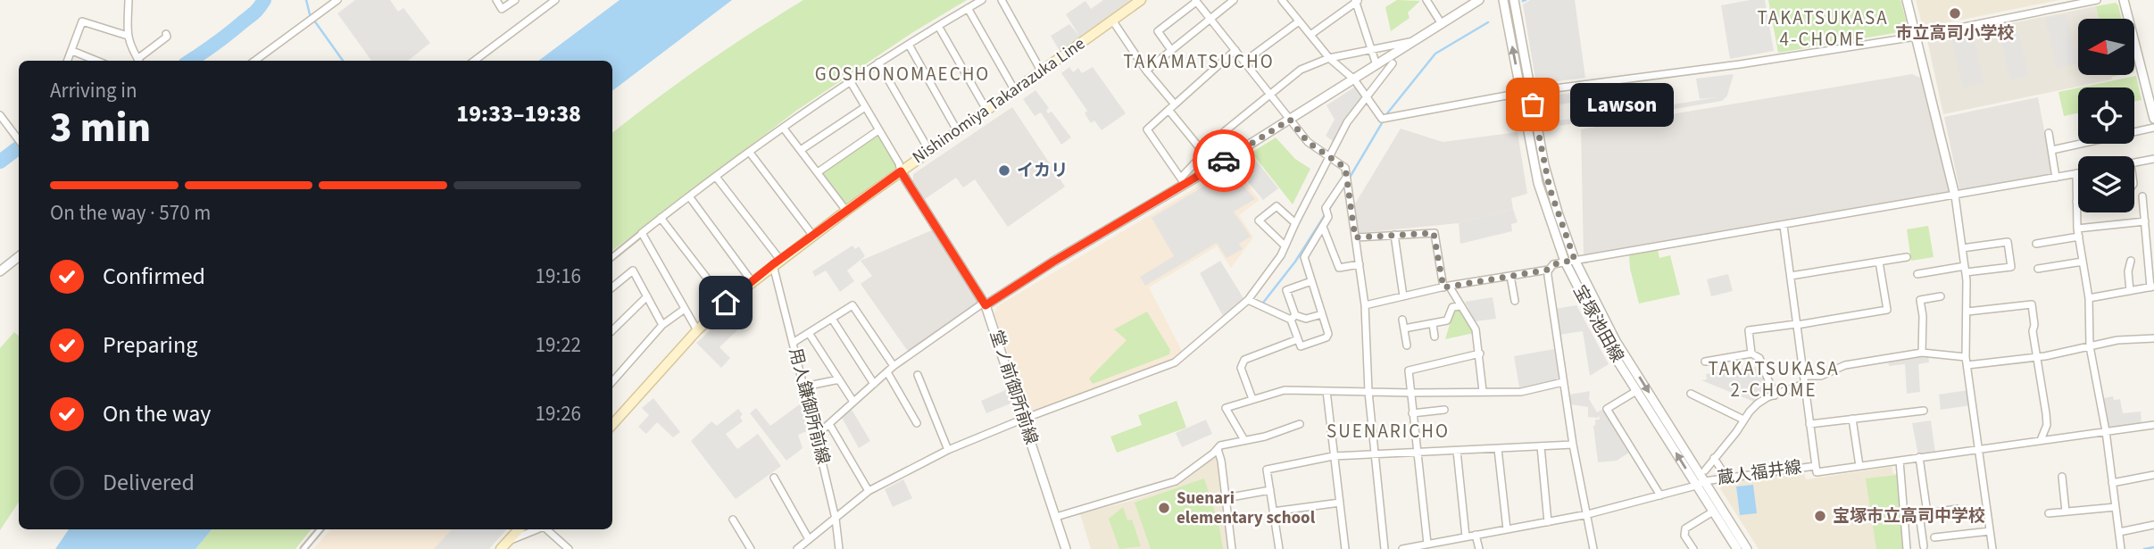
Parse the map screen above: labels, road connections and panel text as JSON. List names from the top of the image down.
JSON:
{
  "streets": {
    "main road": ["Nishinomiya Takarazuka Line"],
    "street": [
      "宝塚池田線",
      "堂ノ前御所前線",
      "用人鎌御所前線",
      "蔵人福井線"
    ]
  },
  "crossings": [
    ["Nishinomiya Takarazuka Line", "堂ノ前御所前線"],
    ["Nishinomiya Takarazuka Line", "用人鎌御所前線"],
    ["宝塚池田線", "蔵人福井線"]
  ],
  "districts": [
    "TAKATSUKASA 4-CHOME",
    "TAKAMATSUCHO",
    "GOSHONOMAECHO",
    "TAKATSUKASA 2-CHOME",
    "SUENARICHO"
  ],
  "places": [
    "市立高司小学校",
    "Lawson",
    "イカリ",
    "Suenari elementary school",
    "宝塚市立高司中学校"
  ],
  "north": "left",
  "page": {
    "heading": ["3 min", "Arriving in", "19:33–19:38"],
    "bubble": "Lawson",
    "bar": "On the way · 570 m",
    "list": [
      ["Confirmed", "19:16"],
      ["Preparing", "19:22"],
      ["On the way", "19:26"],
      "Delivered"
    ]
  }
}
